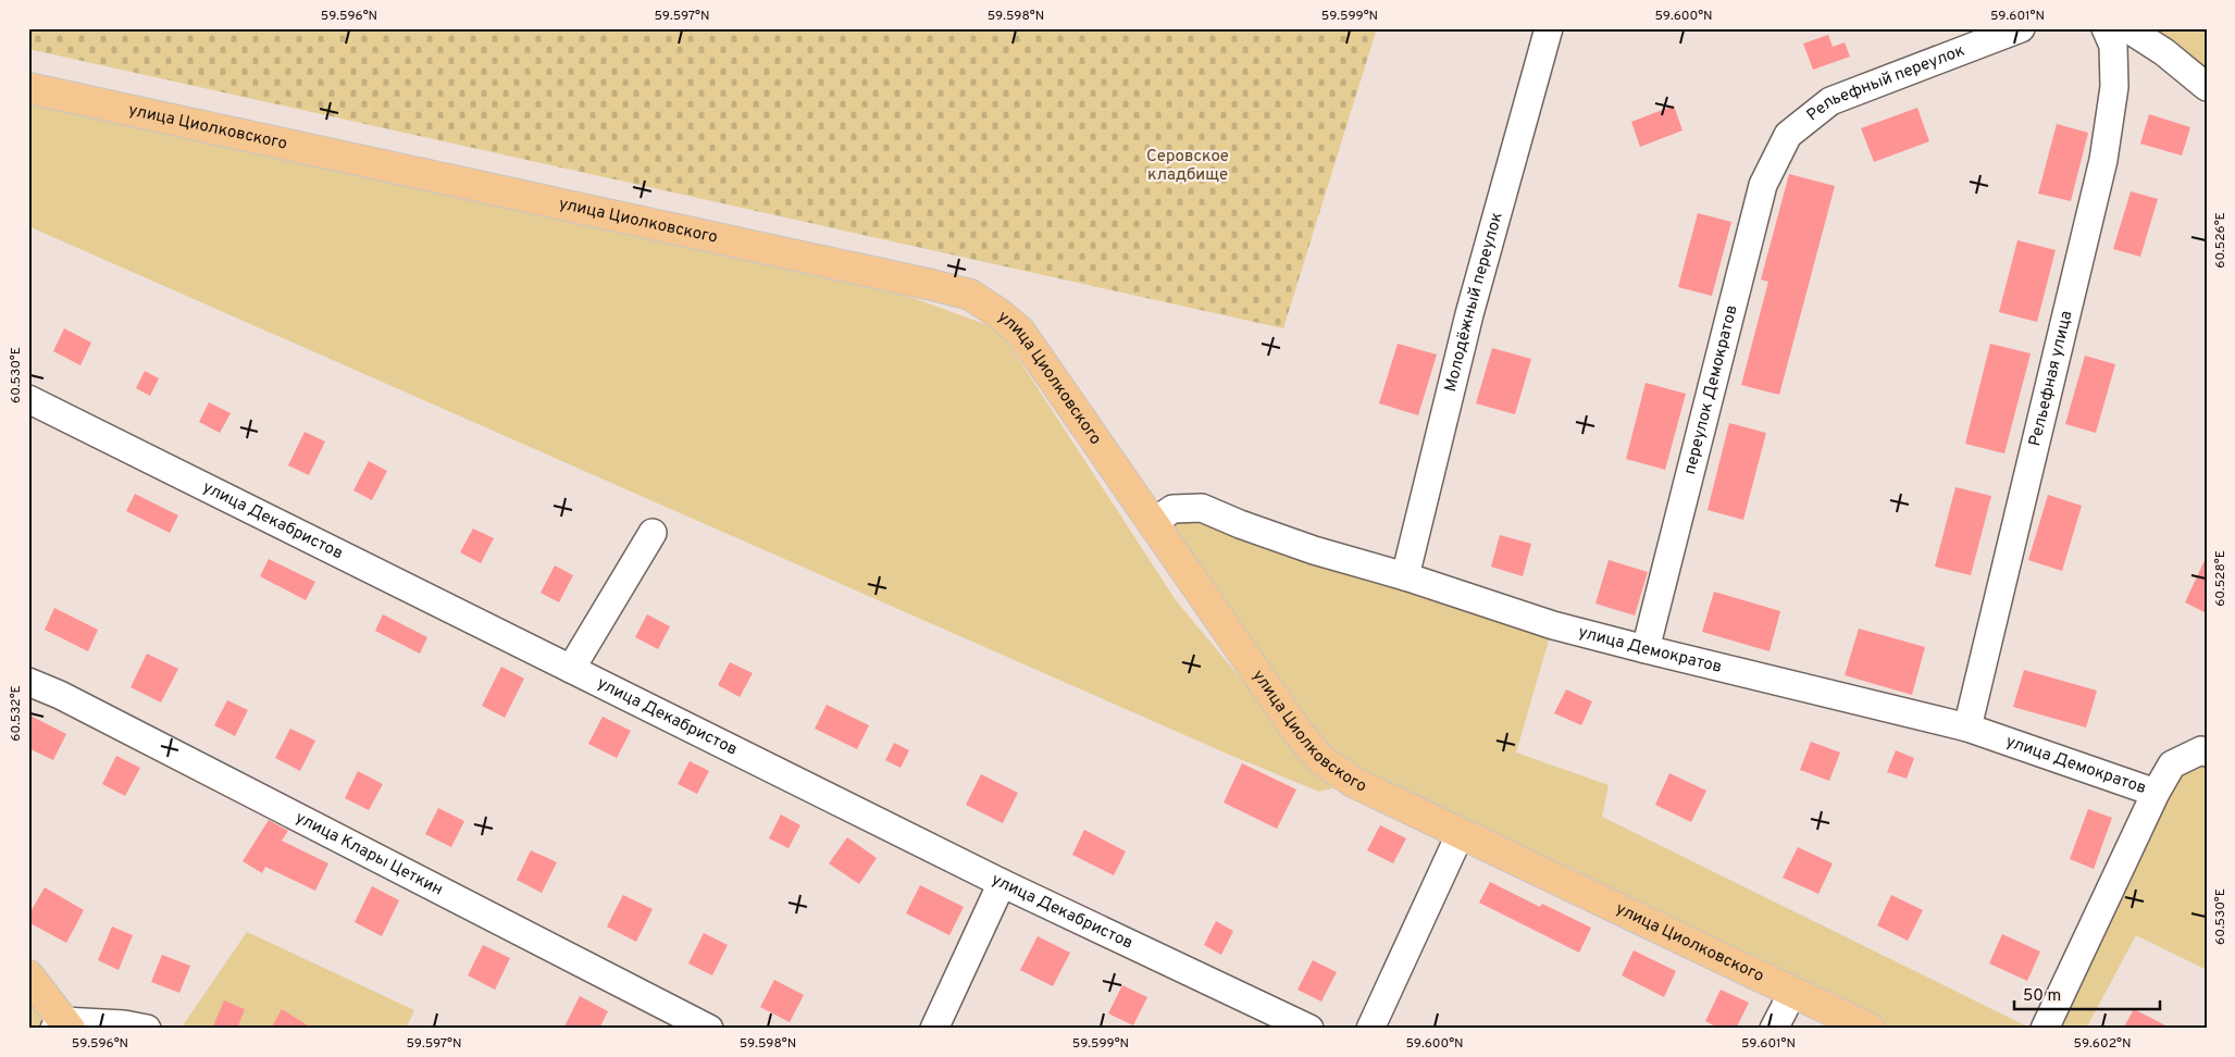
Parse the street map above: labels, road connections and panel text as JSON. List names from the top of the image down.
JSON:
{
  "streets": {
    "main road": ["улица Циолковского"],
    "street": [
      "Рельефный переулок",
      "Молодёжный переулок",
      "Рельефная улица",
      "переулок Демократов",
      "улица Декабристов",
      "улица Демократов",
      "улица Клары Цеткин"
    ]
  },
  "crossings": [
    ["Рельефный переулок", "переулок Демократов"],
    ["улица Циолковского", "улица Демократов"],
    ["Молодёжный переулок", "улица Демократов"],
    ["Рельефная улица", "улица Демократов"],
    ["переулок Демократов", "улица Демократов"]
  ],
  "parks": ["Серовское кладбище"],
  "scale_bar": "50 m",
  "coordinates": [
    "59.596°N",
    "59.597°N",
    "59.598°N",
    "59.599°N",
    "59.600°N",
    "59.601°N",
    "60.526°E",
    "60.530°E",
    "60.528°E",
    "60.532°E",
    "59.602°N"
  ]
}
